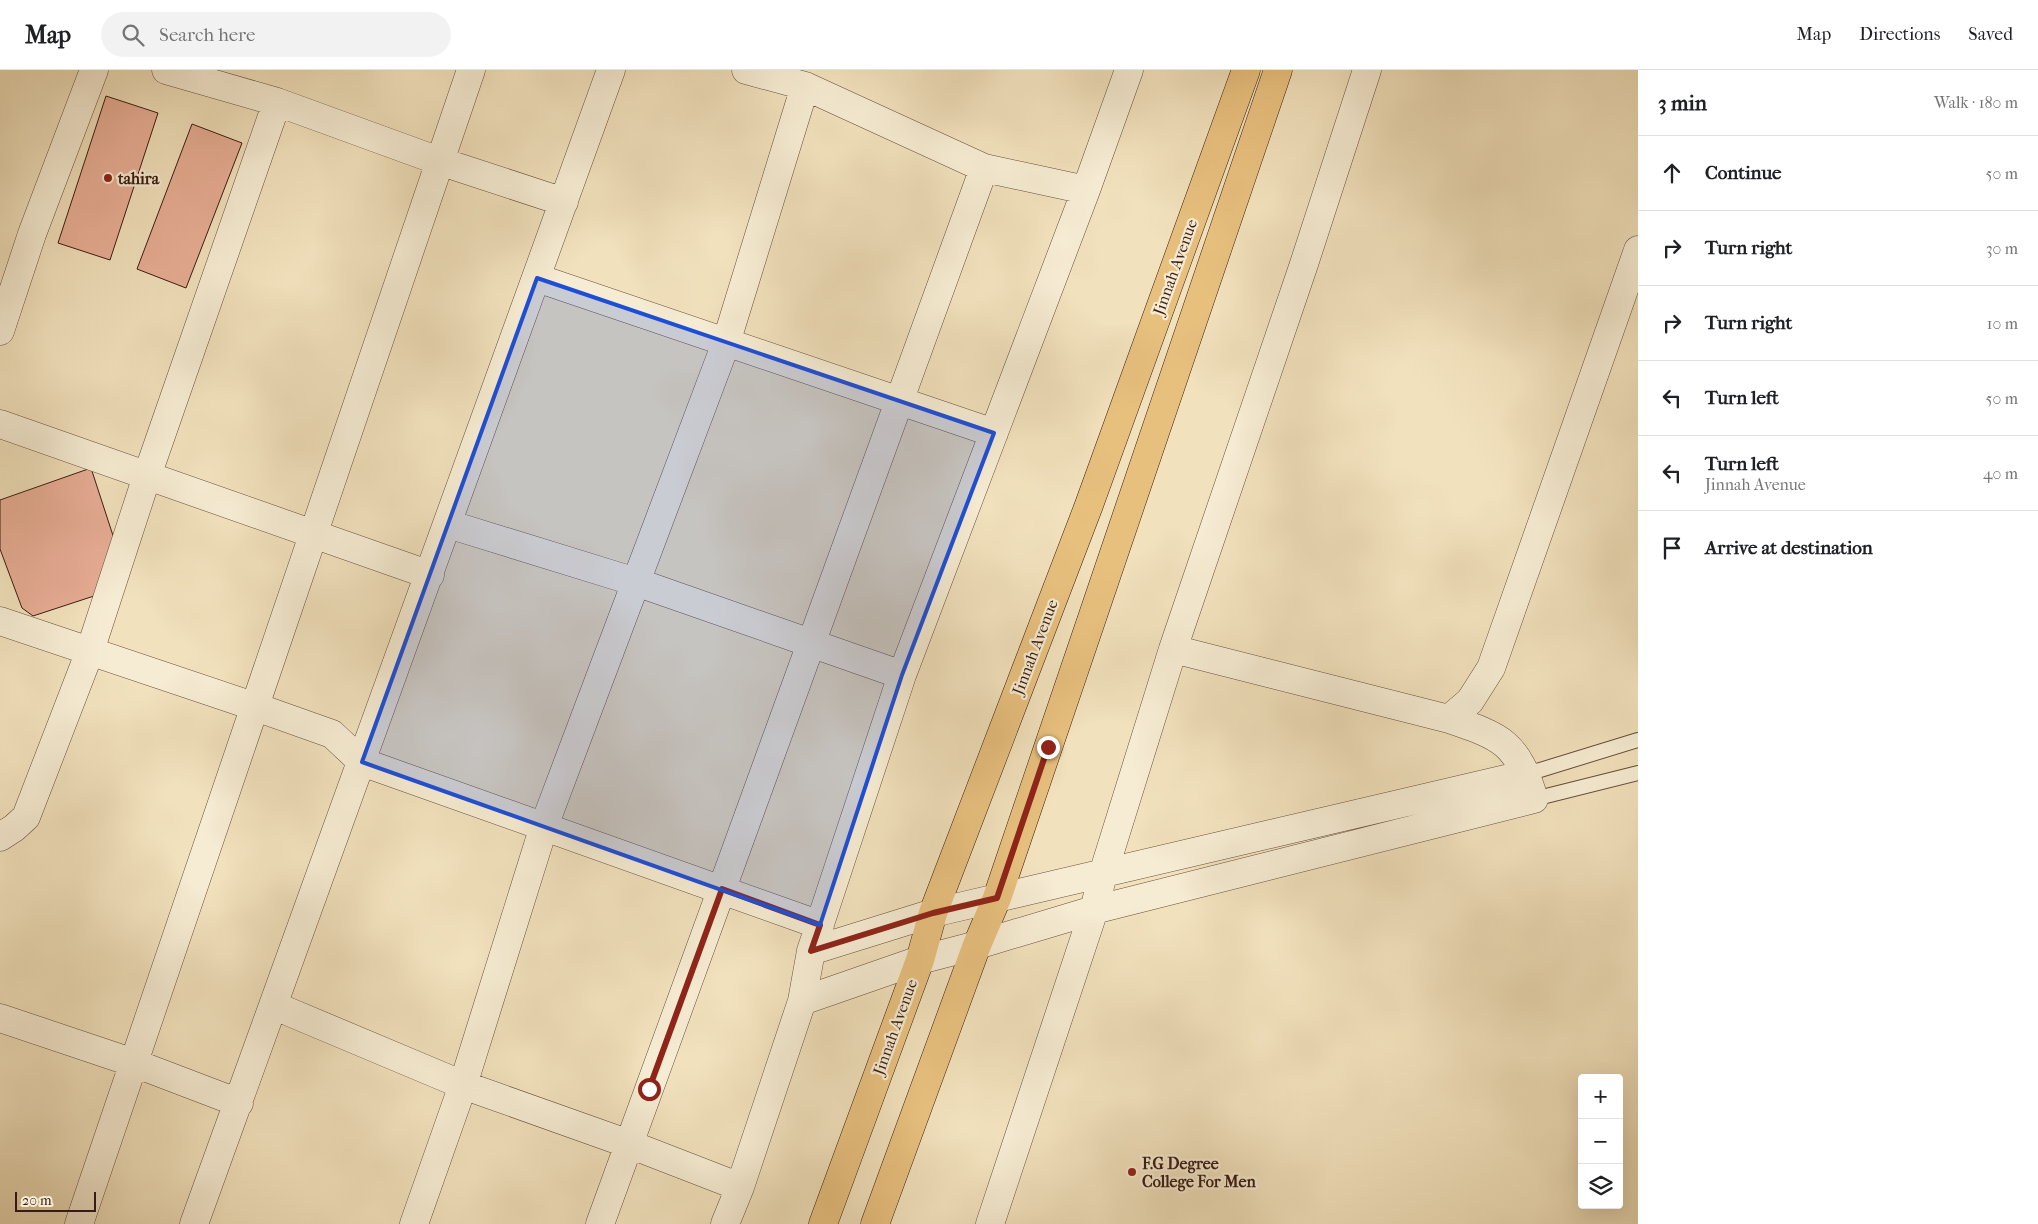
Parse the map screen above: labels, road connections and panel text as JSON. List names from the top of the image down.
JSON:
{
  "streets": {
    "main road": ["Jinnah Avenue"]
  },
  "places": ["tahira", "F.G Degree College For Men"],
  "scale_bar": "20 m",
  "page": {
    "header": "Map",
    "search": "Search here",
    "nav": ["Map", "Directions", "Saved"],
    "heading": ["3 min", "Walk · 180 m"],
    "list": [
      ["Continue", "50 m"],
      ["Turn right", "30 m"],
      ["Turn right", "10 m"],
      ["Turn left", "50 m"],
      ["Turn left", "Jinnah Avenue", "40 m"],
      "Arrive at destination"
    ],
    "map_buttons": ["+", "−"],
    "scale": "20 m"
  }
}
